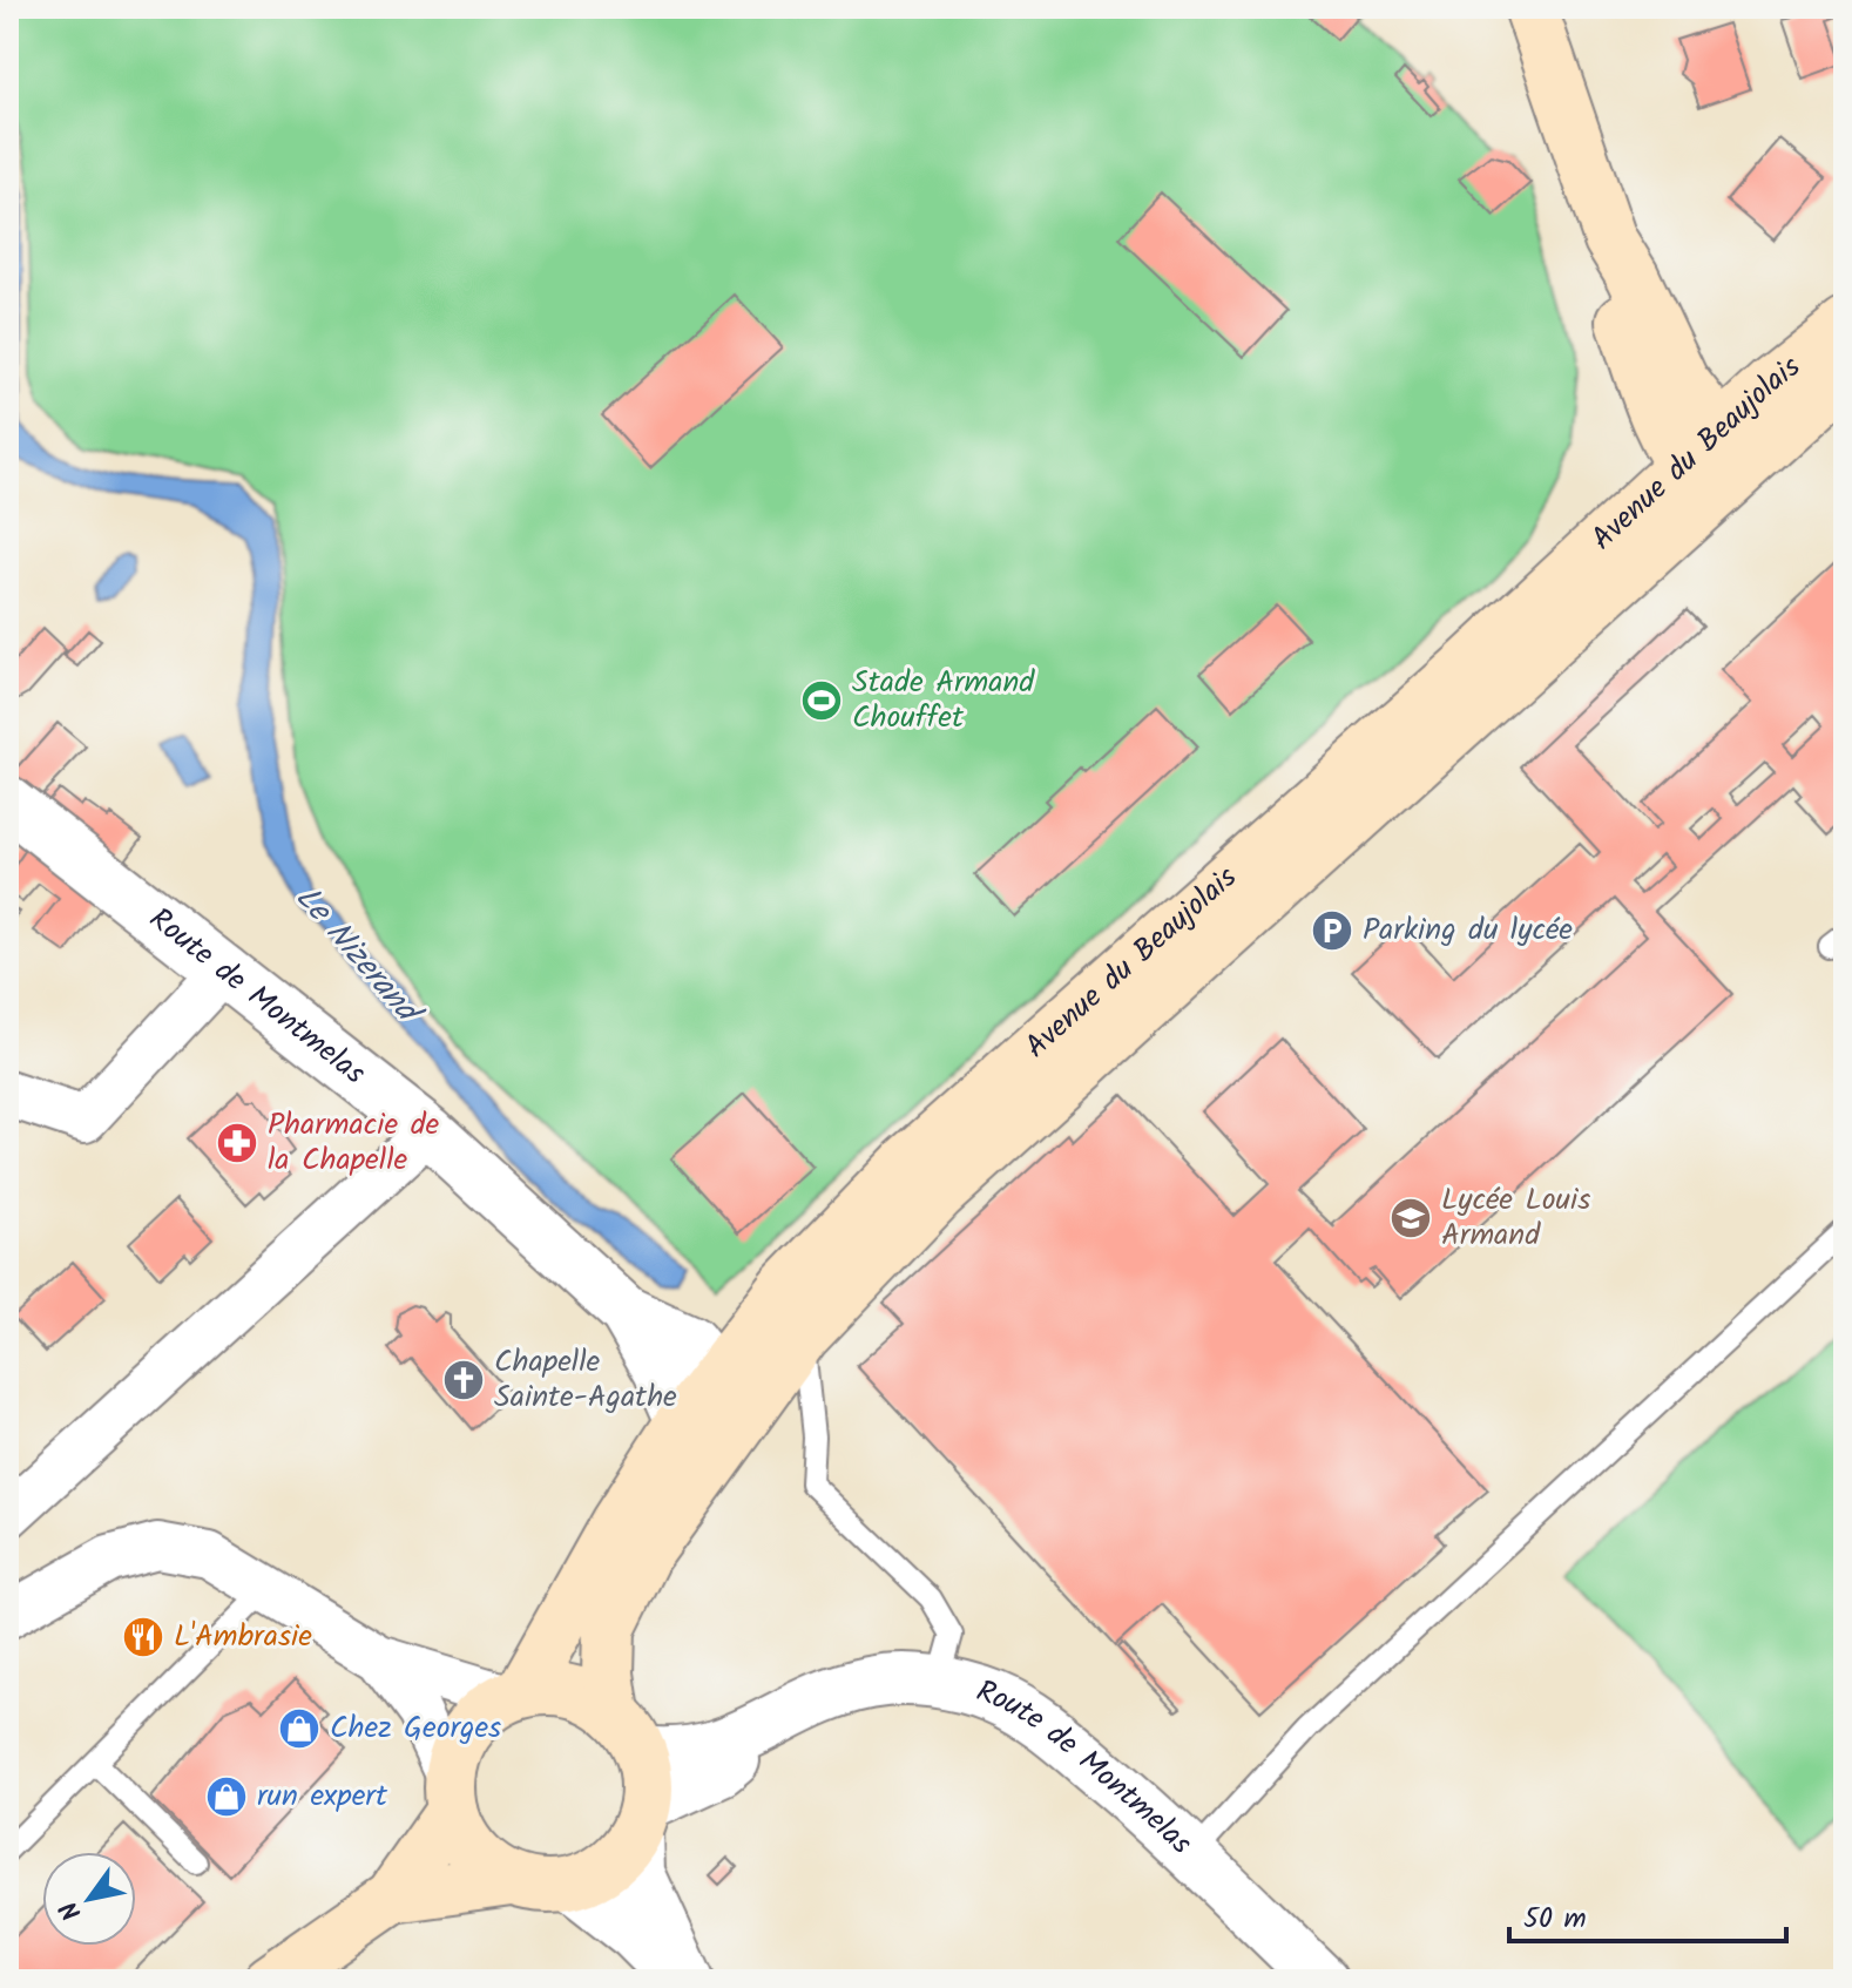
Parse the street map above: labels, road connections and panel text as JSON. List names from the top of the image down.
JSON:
{
  "streets": {
    "main road": ["Avenue du Beaujolais"],
    "street": ["Route de Montmelas"]
  },
  "crossings": [
    ["Avenue du Beaujolais", "Route de Montmelas"]
  ],
  "water": ["Le Nizerand"],
  "places": {
    "sports": ["Stade Armand Chouffet"],
    "parking": ["Parking du lycée"],
    "pharmacy": ["Pharmacie de la Chapelle"],
    "school or university": ["Lycée Louis Armand"],
    "church": ["Chapelle Sainte-Agathe"],
    "restaurant": ["L'Ambrasie"],
    "shop": ["Chez Georges", "run expert"]
  },
  "scale_bar": "50 m",
  "north": "bottom left"
}
